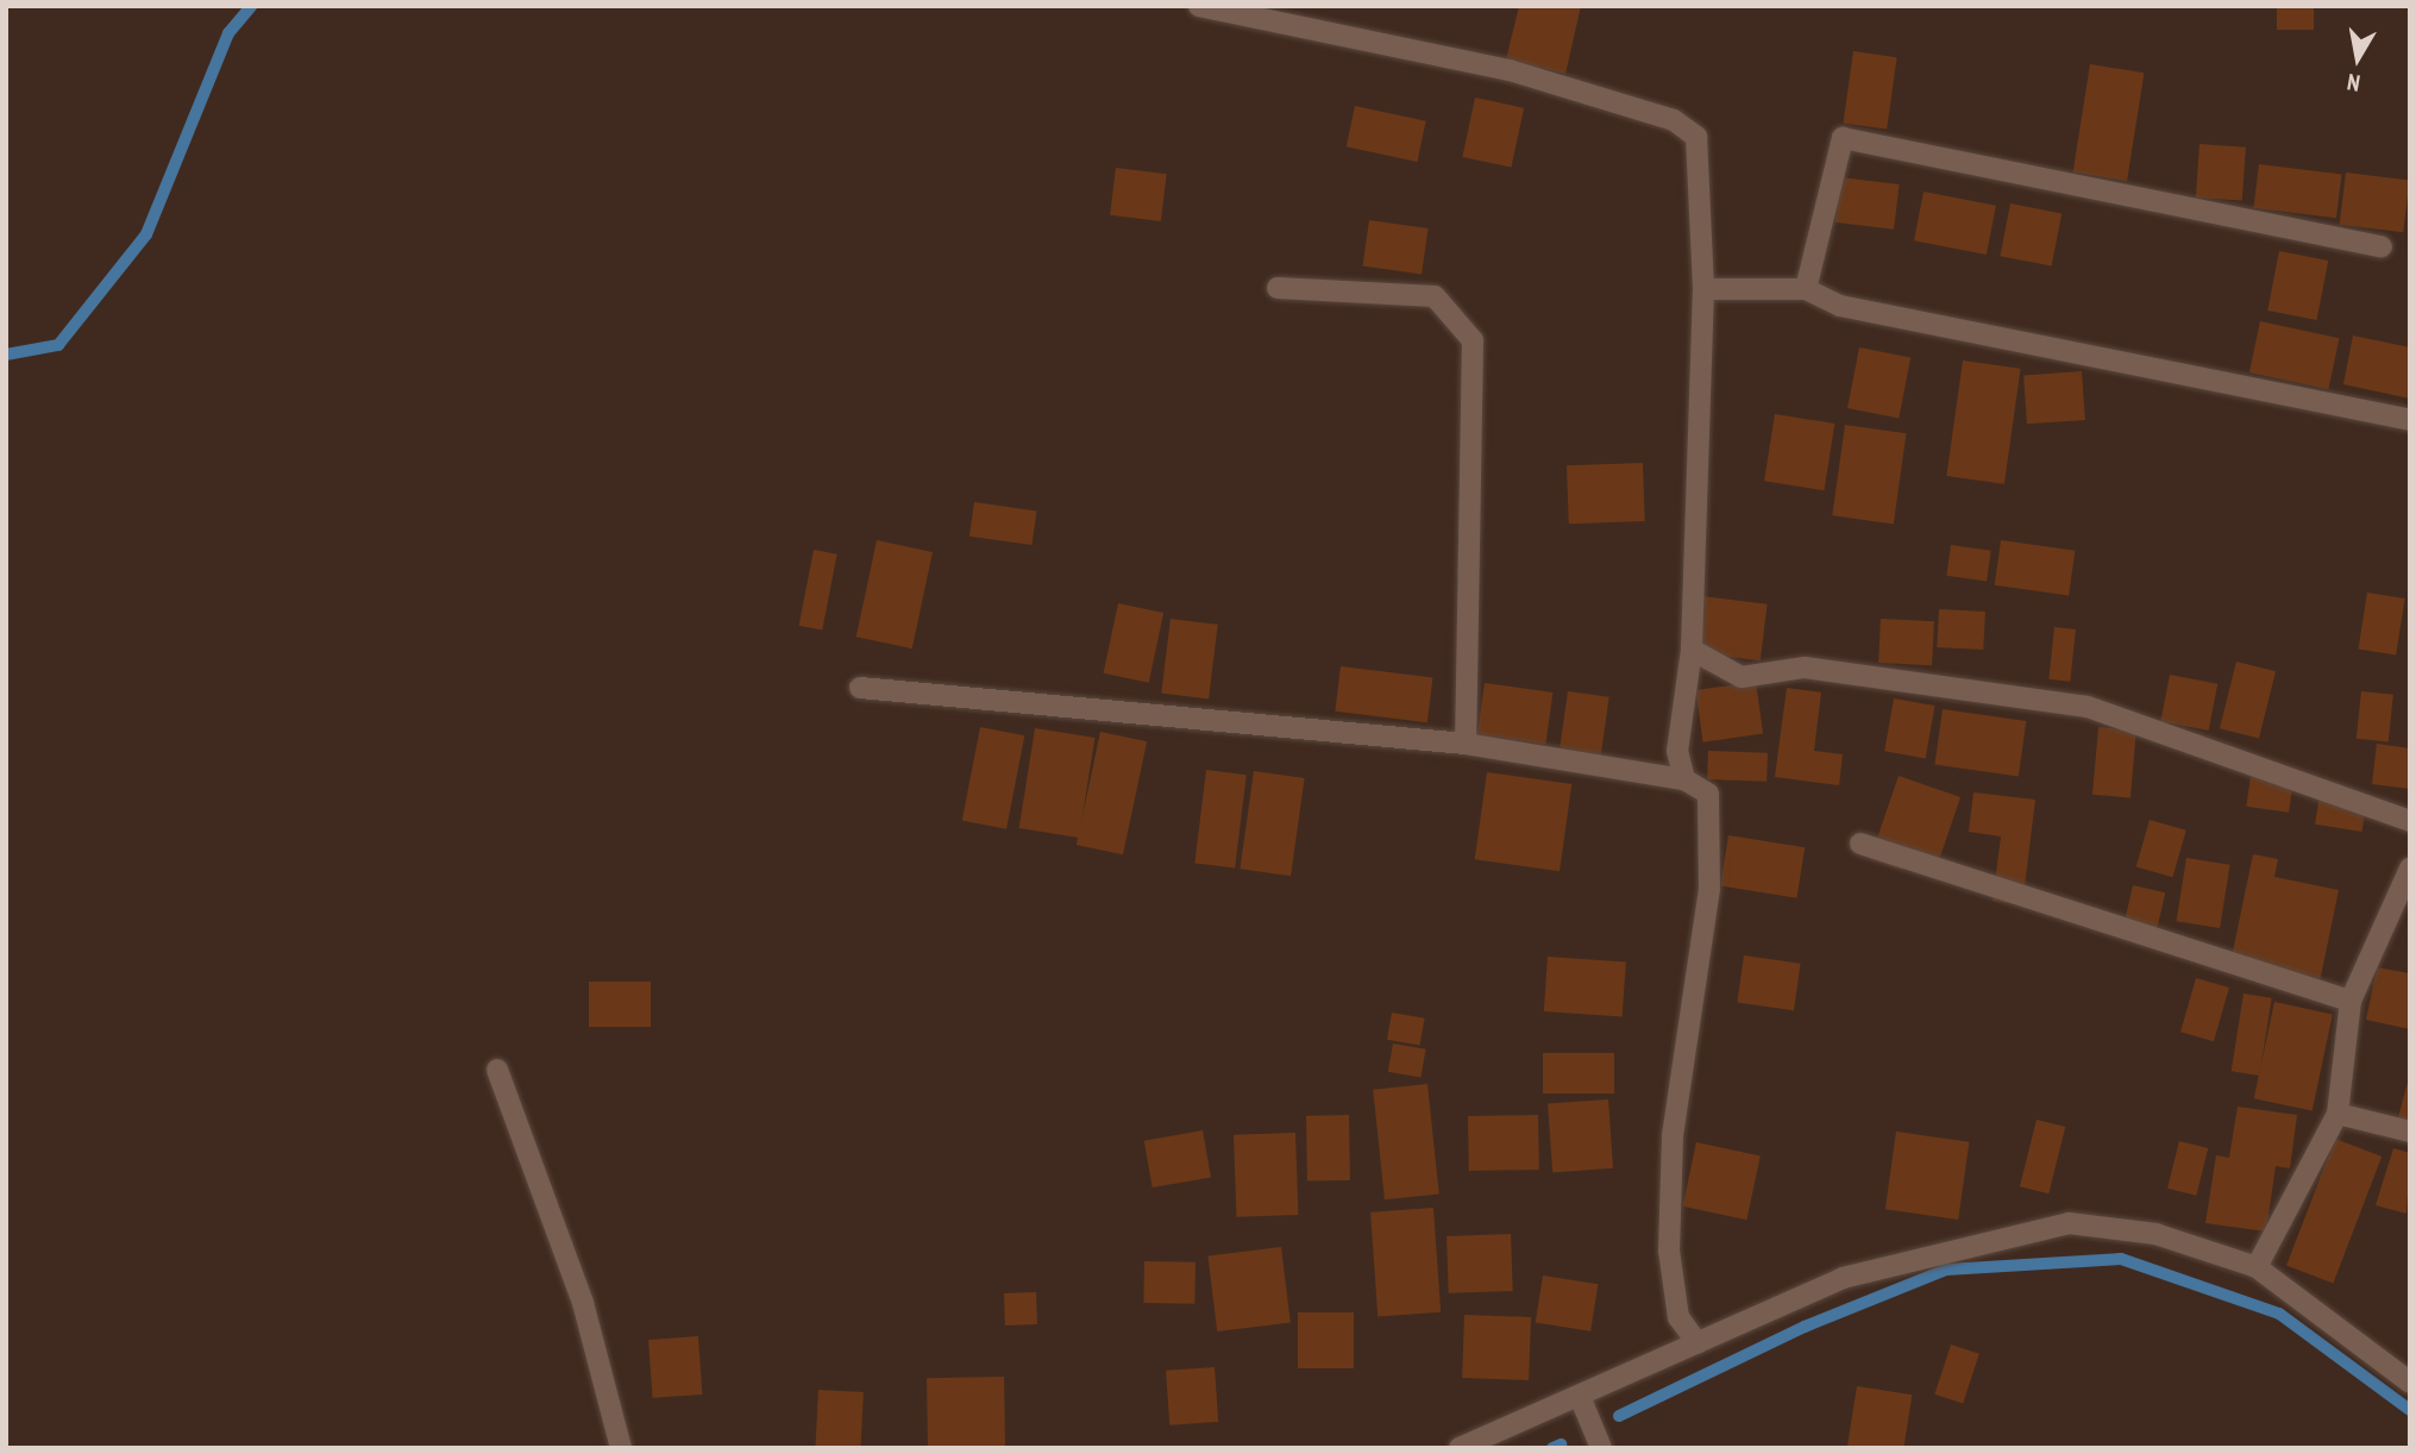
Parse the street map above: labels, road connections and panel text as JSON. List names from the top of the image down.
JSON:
{
  "north": "bottom"
}
